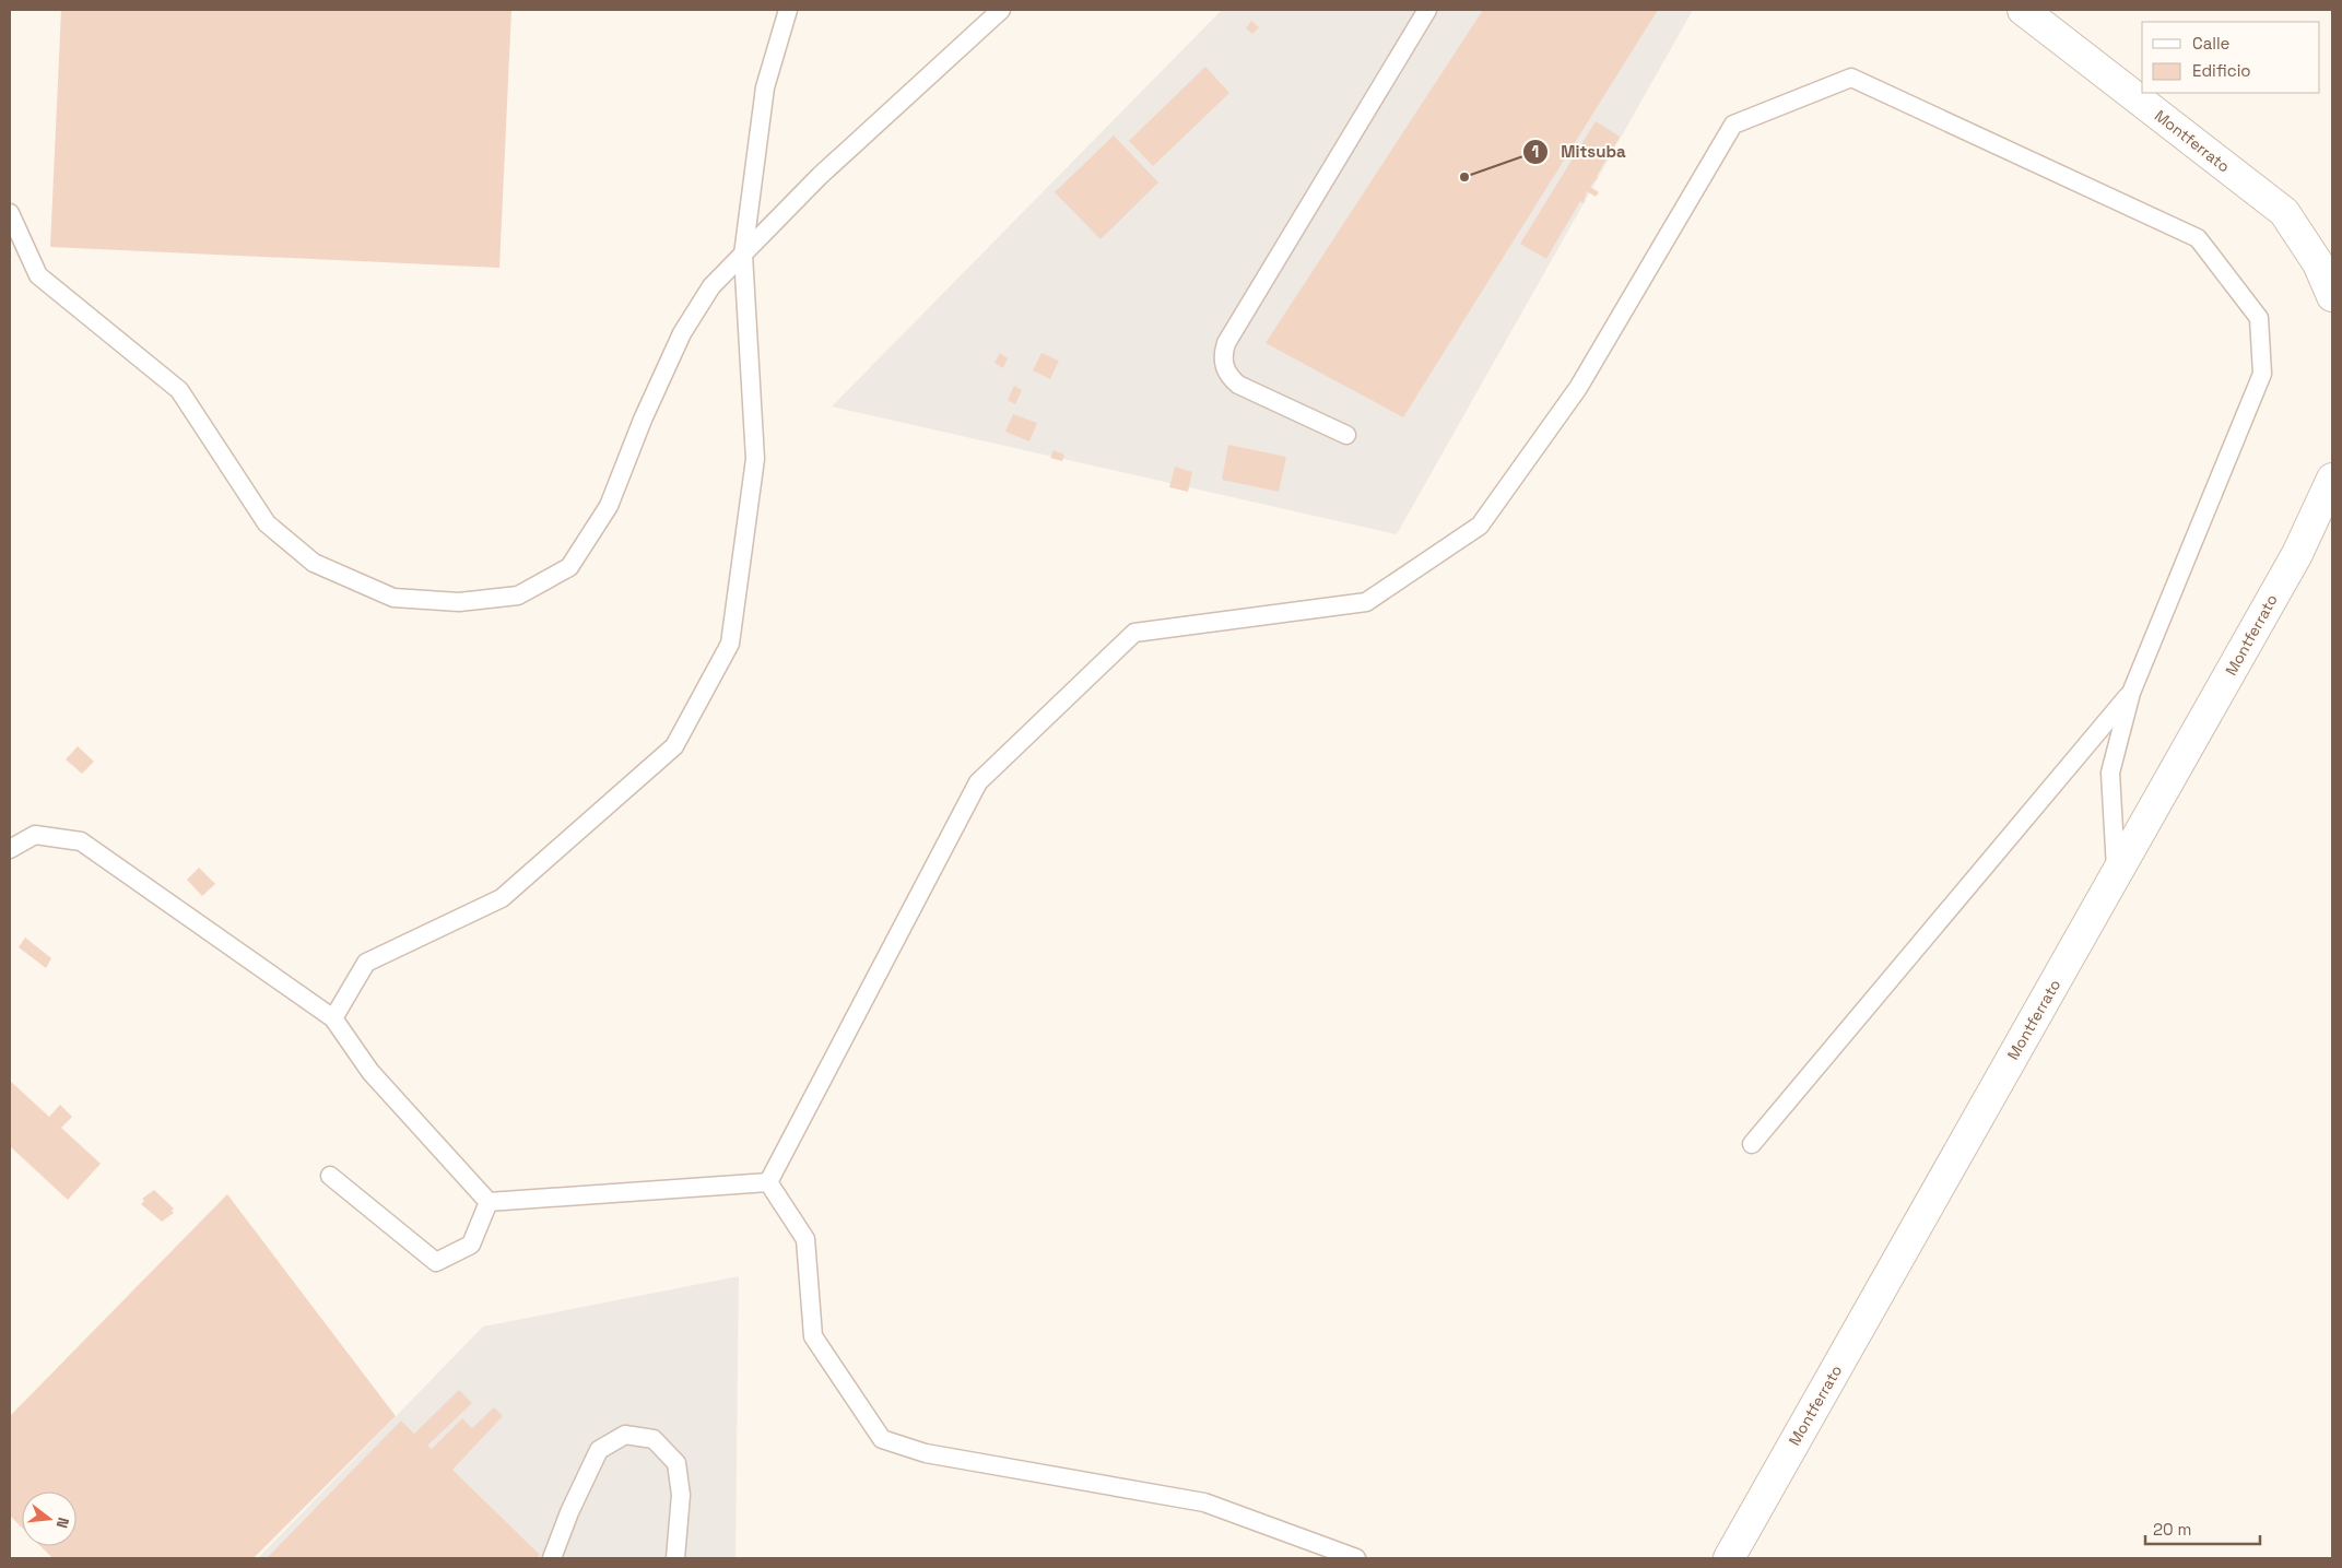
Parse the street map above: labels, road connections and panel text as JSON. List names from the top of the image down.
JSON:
{
  "streets": {
    "street": ["Montferrato"]
  },
  "places": ["Mitsuba"],
  "legend": ["Calle", "Edificio"],
  "scale_bar": "20 m",
  "north": "right"
}
